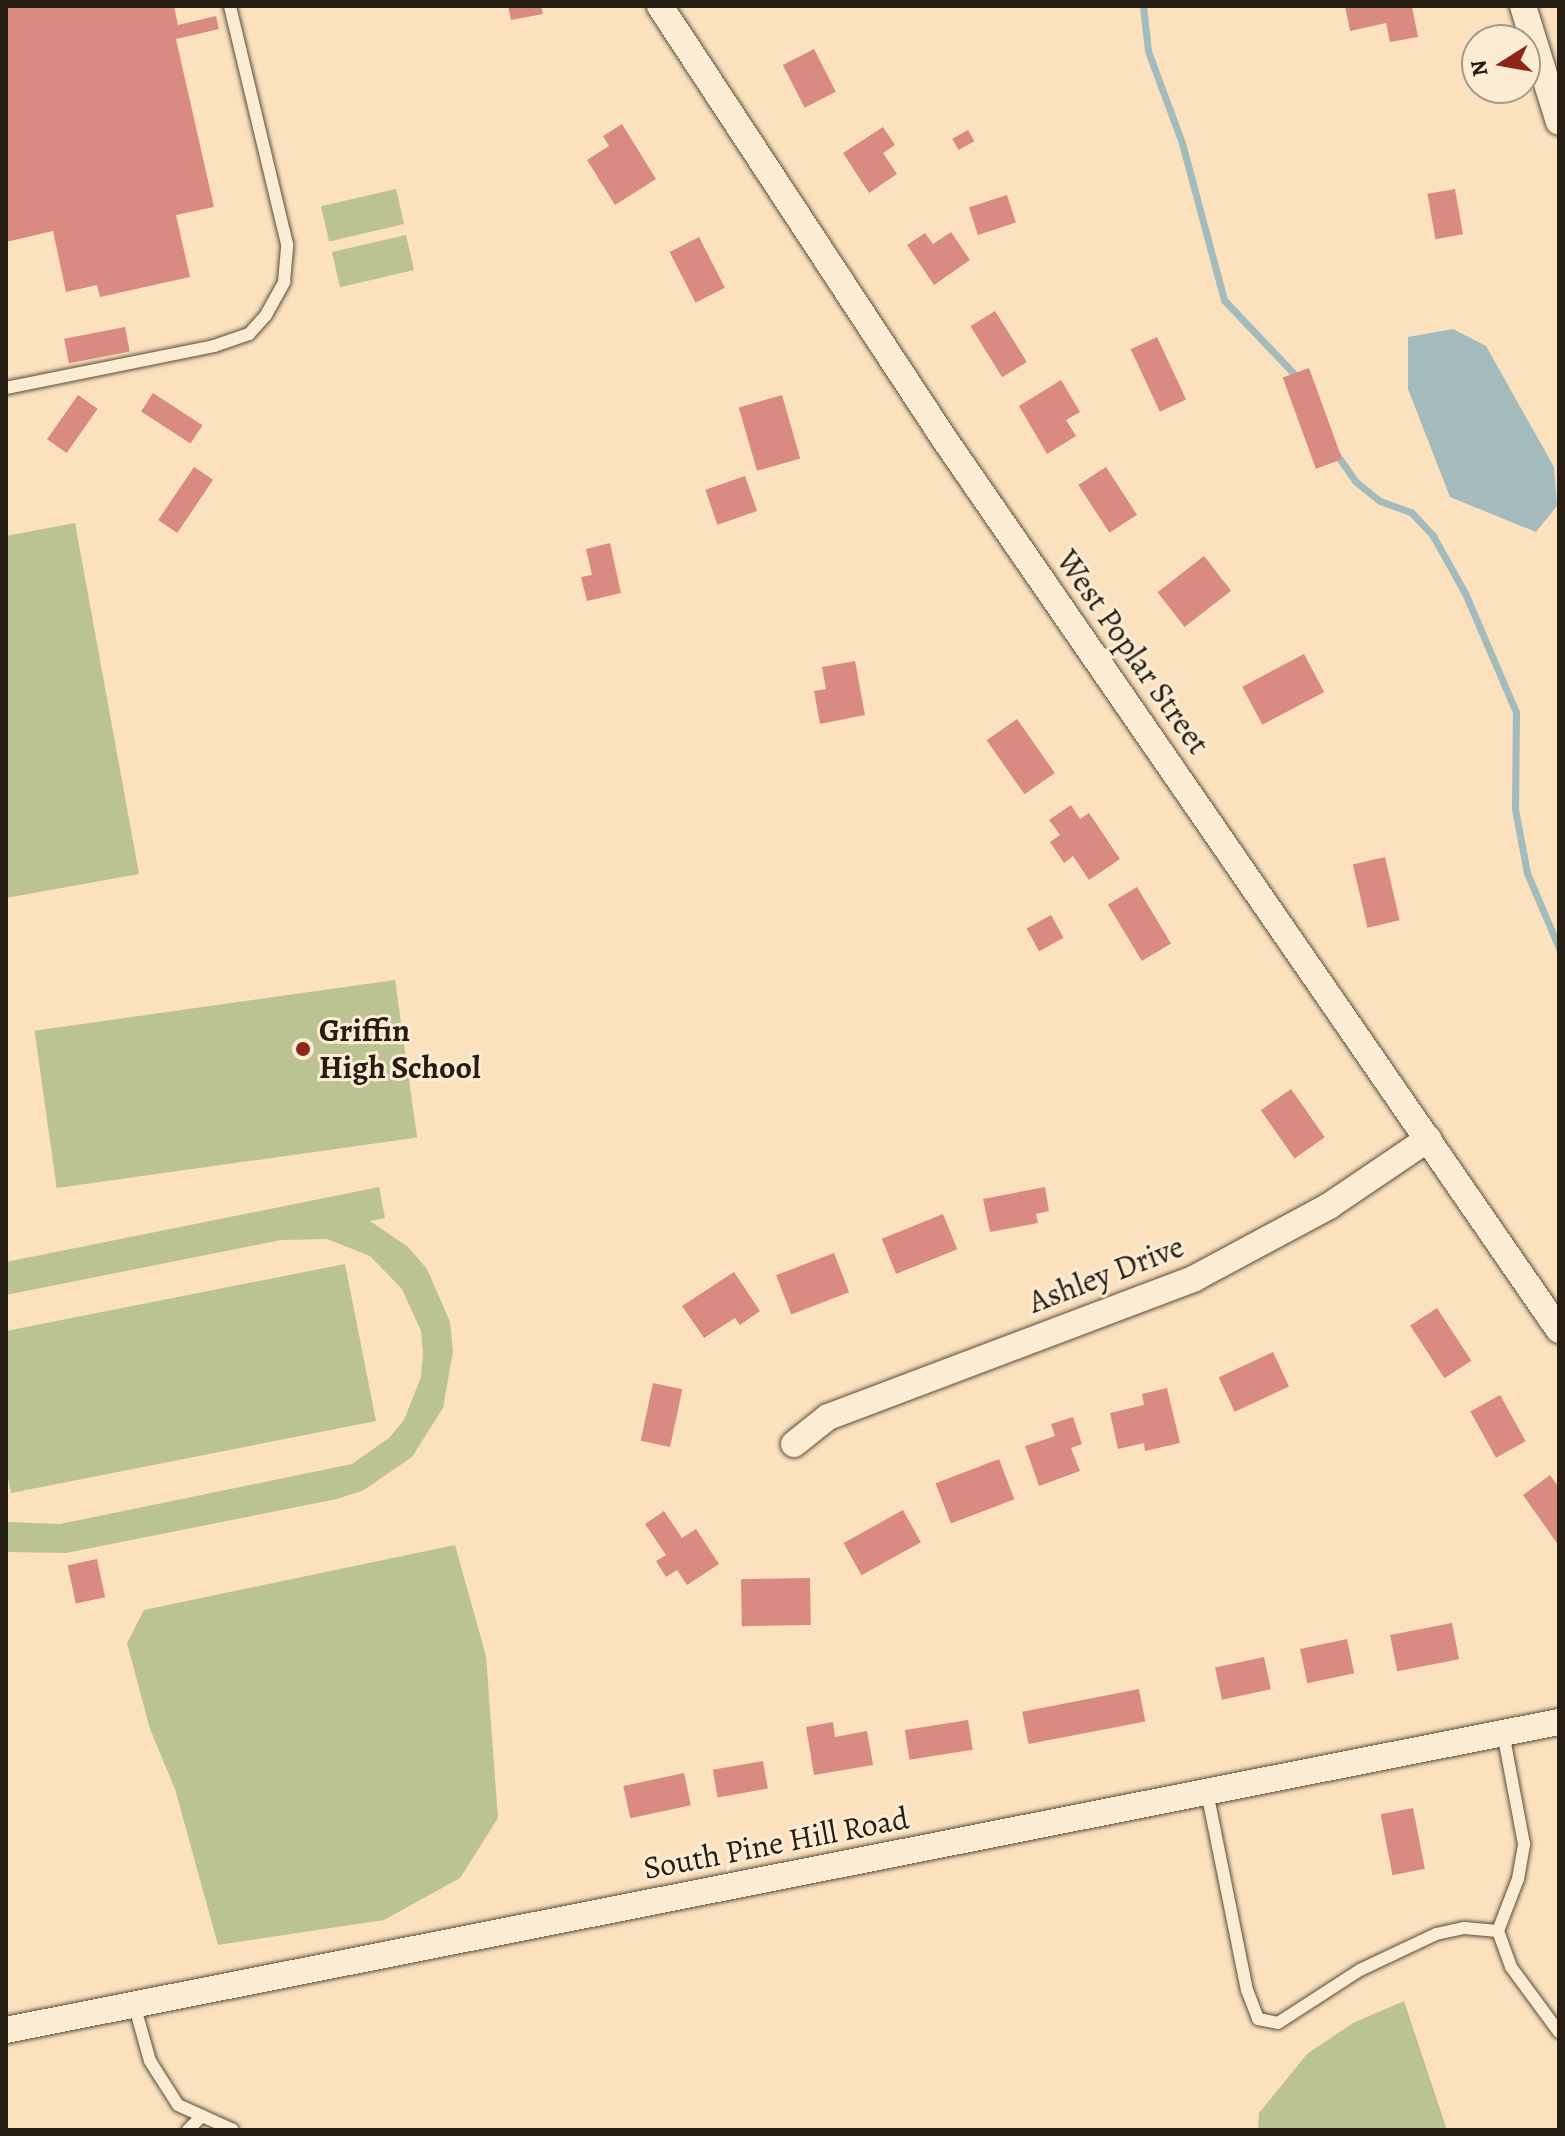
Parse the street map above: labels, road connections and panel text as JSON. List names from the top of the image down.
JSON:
{
  "streets": {
    "street": ["West Poplar Street", "Ashley Drive", "South Pine Hill Road"]
  },
  "crossings": [
    ["West Poplar Street", "Ashley Drive"]
  ],
  "places": ["Griffin High School"],
  "north": "left"
}
